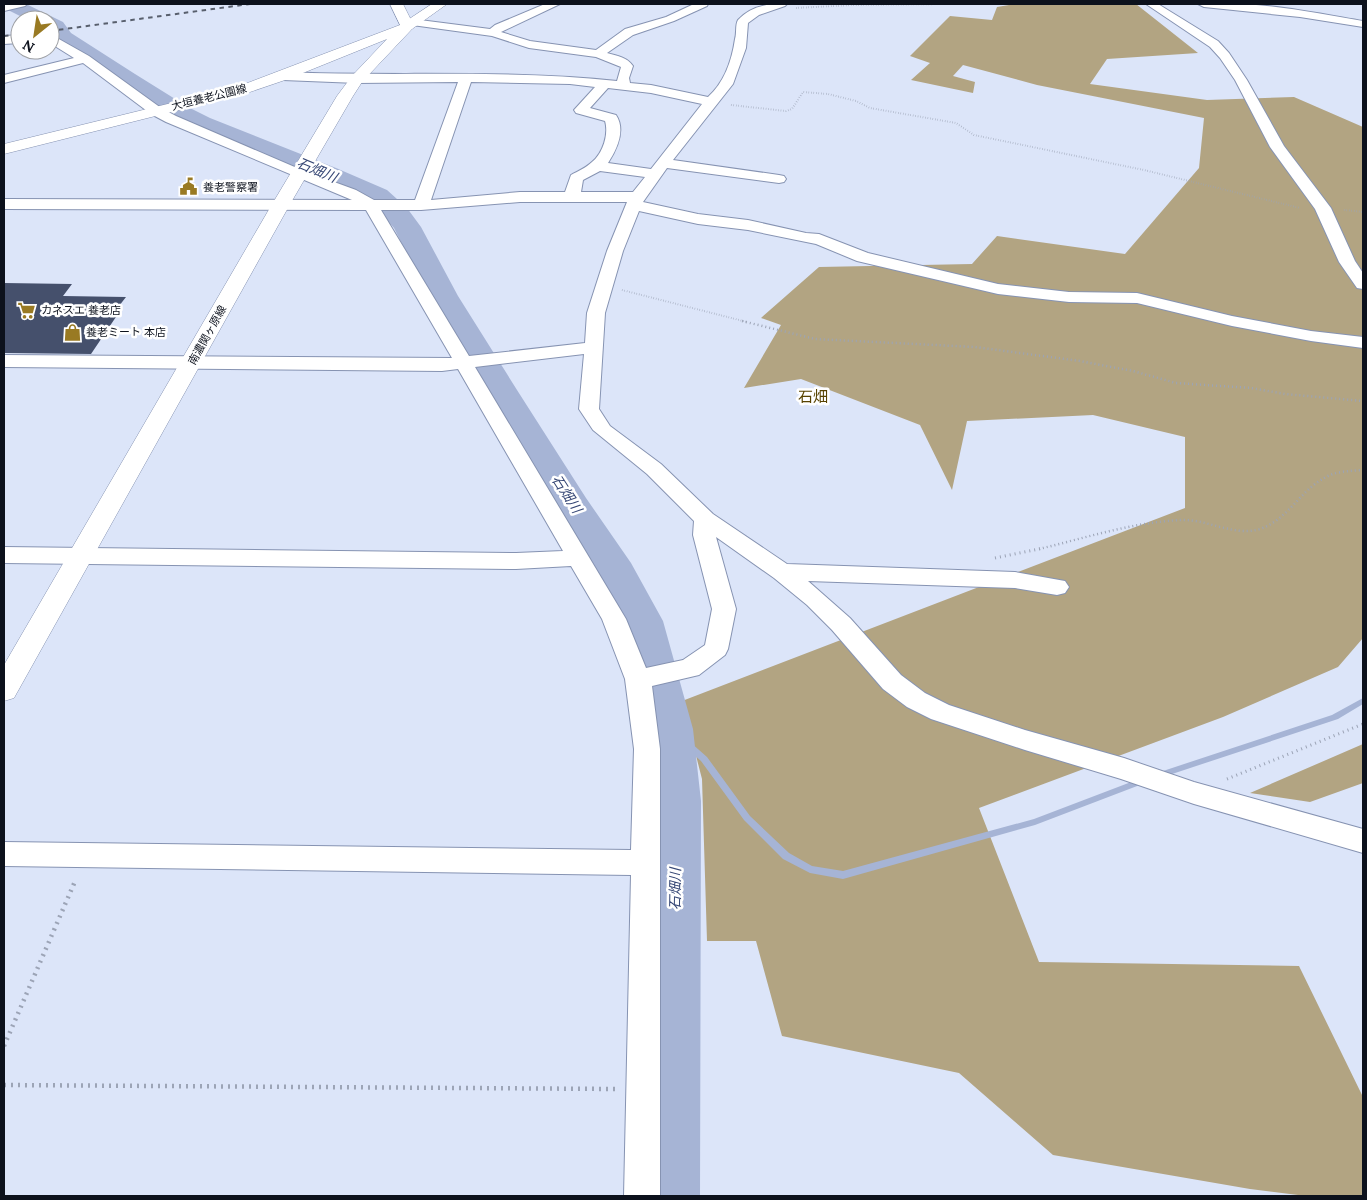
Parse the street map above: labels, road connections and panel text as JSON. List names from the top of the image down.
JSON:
{
  "streets": {
    "main road": ["大垣養老公園線", "南濃関ヶ原線"]
  },
  "crossings": [
    ["大垣養老公園線", "南濃関ヶ原線"]
  ],
  "districts": ["石畑"],
  "water": ["石畑川"],
  "places": {
    "public building": ["養老警察署"],
    "supermarket": ["カネスエ 養老店"],
    "shop": ["養老ミート 本店"]
  },
  "north": "bottom left"
}
